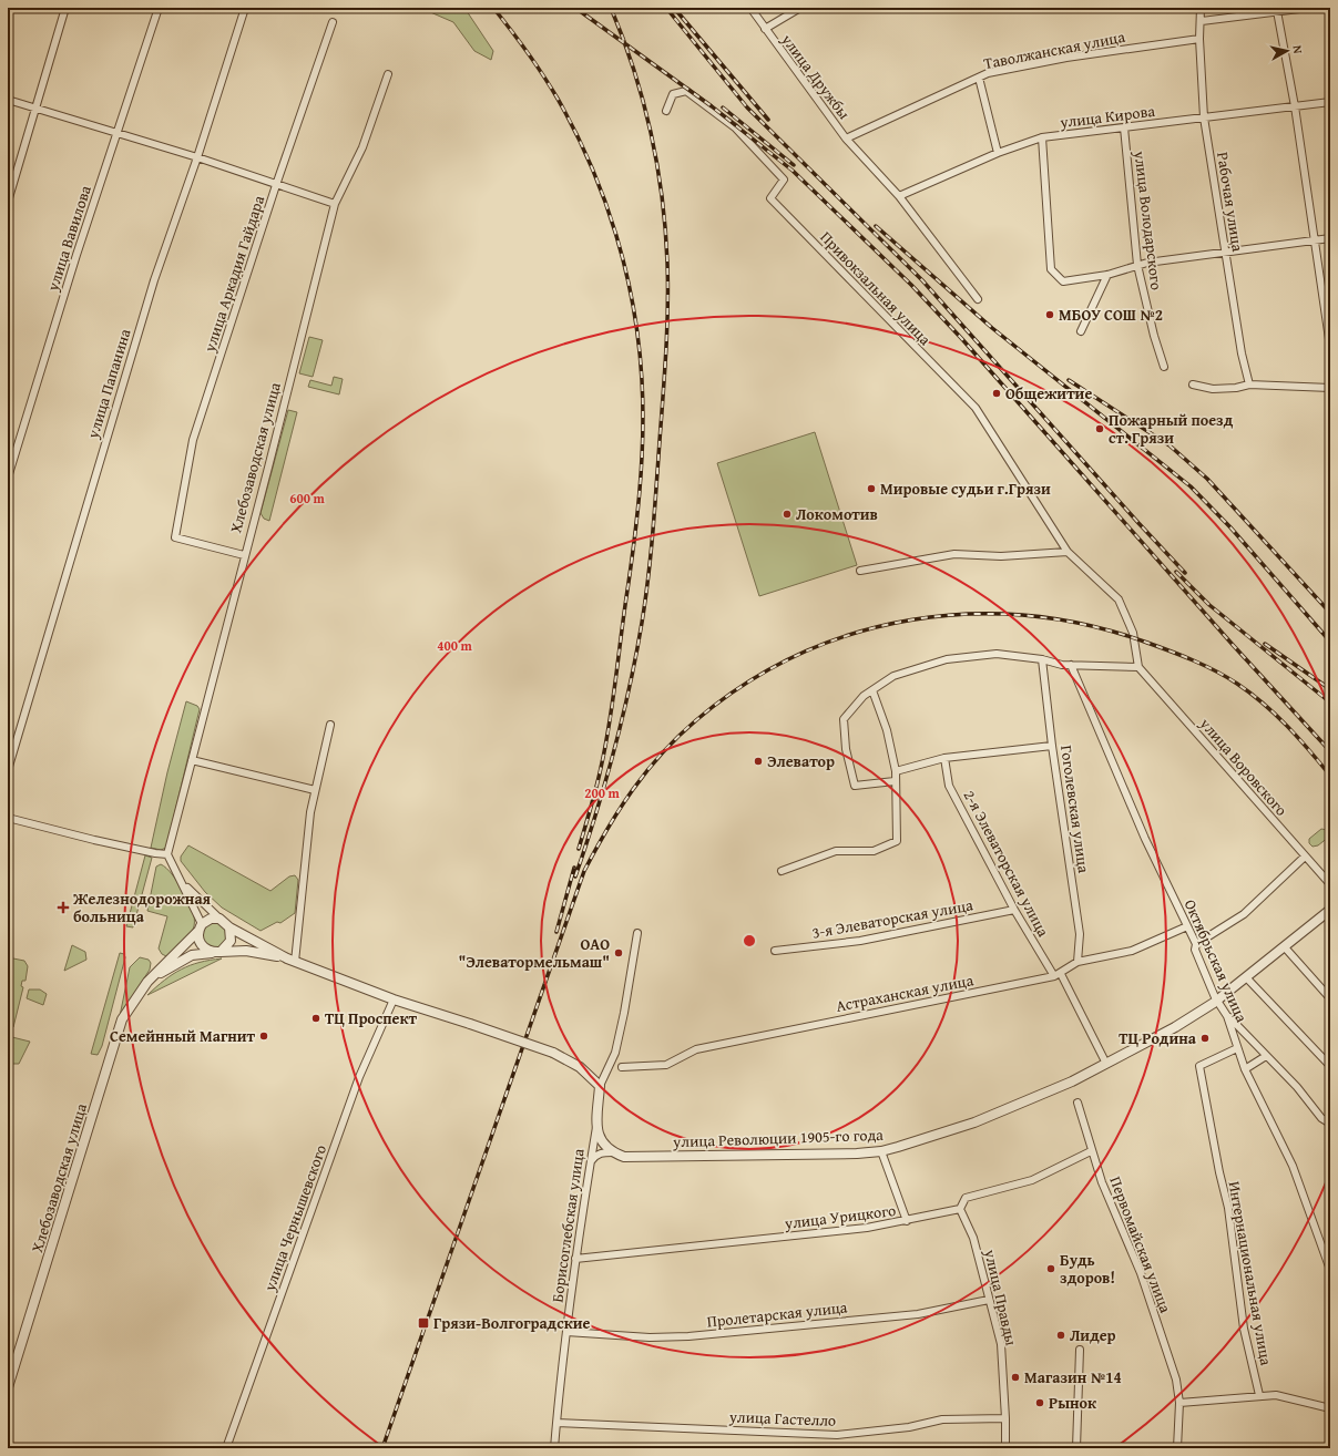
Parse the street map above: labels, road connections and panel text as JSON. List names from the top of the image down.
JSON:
{
  "streets": {
    "street": [
      "Таволжанская улица",
      "улица Дружбы",
      "улица Кирова",
      "Рабочая улица",
      "улица Володарского",
      "улица Вавилова",
      "улица Аркадия Гайдара",
      "Привокзальная улица",
      "улица Папанина",
      "Хлебозаводская улица",
      "улица Воровского",
      "Гоголевская улица",
      "2-я Элеваторская улица",
      "3-я Элеваторская улица",
      "Октябрьская улица",
      "Астраханская улица",
      "улица Революции 1905-го года",
      "улица Урицкого",
      "улица Чернышевского",
      "Борисоглебская улица",
      "Первомайская улица",
      "Интернациональная улица",
      "улица Правды",
      "Пролетарская улица",
      "улица Гастелло"
    ]
  },
  "crossings": [
    ["Таволжанская улица", "улица Дружбы"],
    ["Таволжанская улица", "Рабочая улица"],
    ["улица Дружбы", "улица Кирова"],
    ["улица Кирова", "Рабочая улица"],
    ["улица Кирова", "улица Володарского"],
    ["улица Аркадия Гайдара", "Хлебозаводская улица"],
    ["Привокзальная улица", "улица Воровского"],
    ["Гоголевская улица", "Астраханская улица"],
    ["2-я Элеваторская улица", "3-я Элеваторская улица"],
    ["2-я Элеваторская улица", "Астраханская улица"],
    ["2-я Элеваторская улица", "улица Революции 1905-го года"],
    ["Октябрьская улица", "Астраханская улица"],
    ["Октябрьская улица", "улица Революции 1905-го года"],
    ["Октябрьская улица", "Интернациональная улица"],
    ["улица Революции 1905-го года", "Борисоглебская улица"],
    ["улица Урицкого", "Борисоглебская улица"],
    ["улица Урицкого", "Первомайская улица"],
    ["улица Урицкого", "улица Правды"],
    ["Борисоглебская улица", "Пролетарская улица"],
    ["Борисоглебская улица", "улица Гастелло"],
    ["улица Правды", "Пролетарская улица"],
    ["улица Правды", "улица Гастелло"]
  ],
  "places": {
    "other": [
      "МБОУ СОШ №2",
      "Общежитие",
      "Пожарный поезд ст. Грязи",
      "Мировые судьи г.Грязи",
      "Локомотив",
      "Элеватор",
      "ОАО \"Элеватормельмаш\"",
      "ТЦ Проспект",
      "Семейнный Магнит",
      "ТЦ Родина",
      "Будь здоров!",
      "Лидер",
      "Магазин №14",
      "Рынок"
    ],
    "health": ["Железнодорожная больница"],
    "transit": ["Грязи-Волгоградские"]
  },
  "north": "right",
  "rings": ["600 m", "400 m", "200 m"]
}
